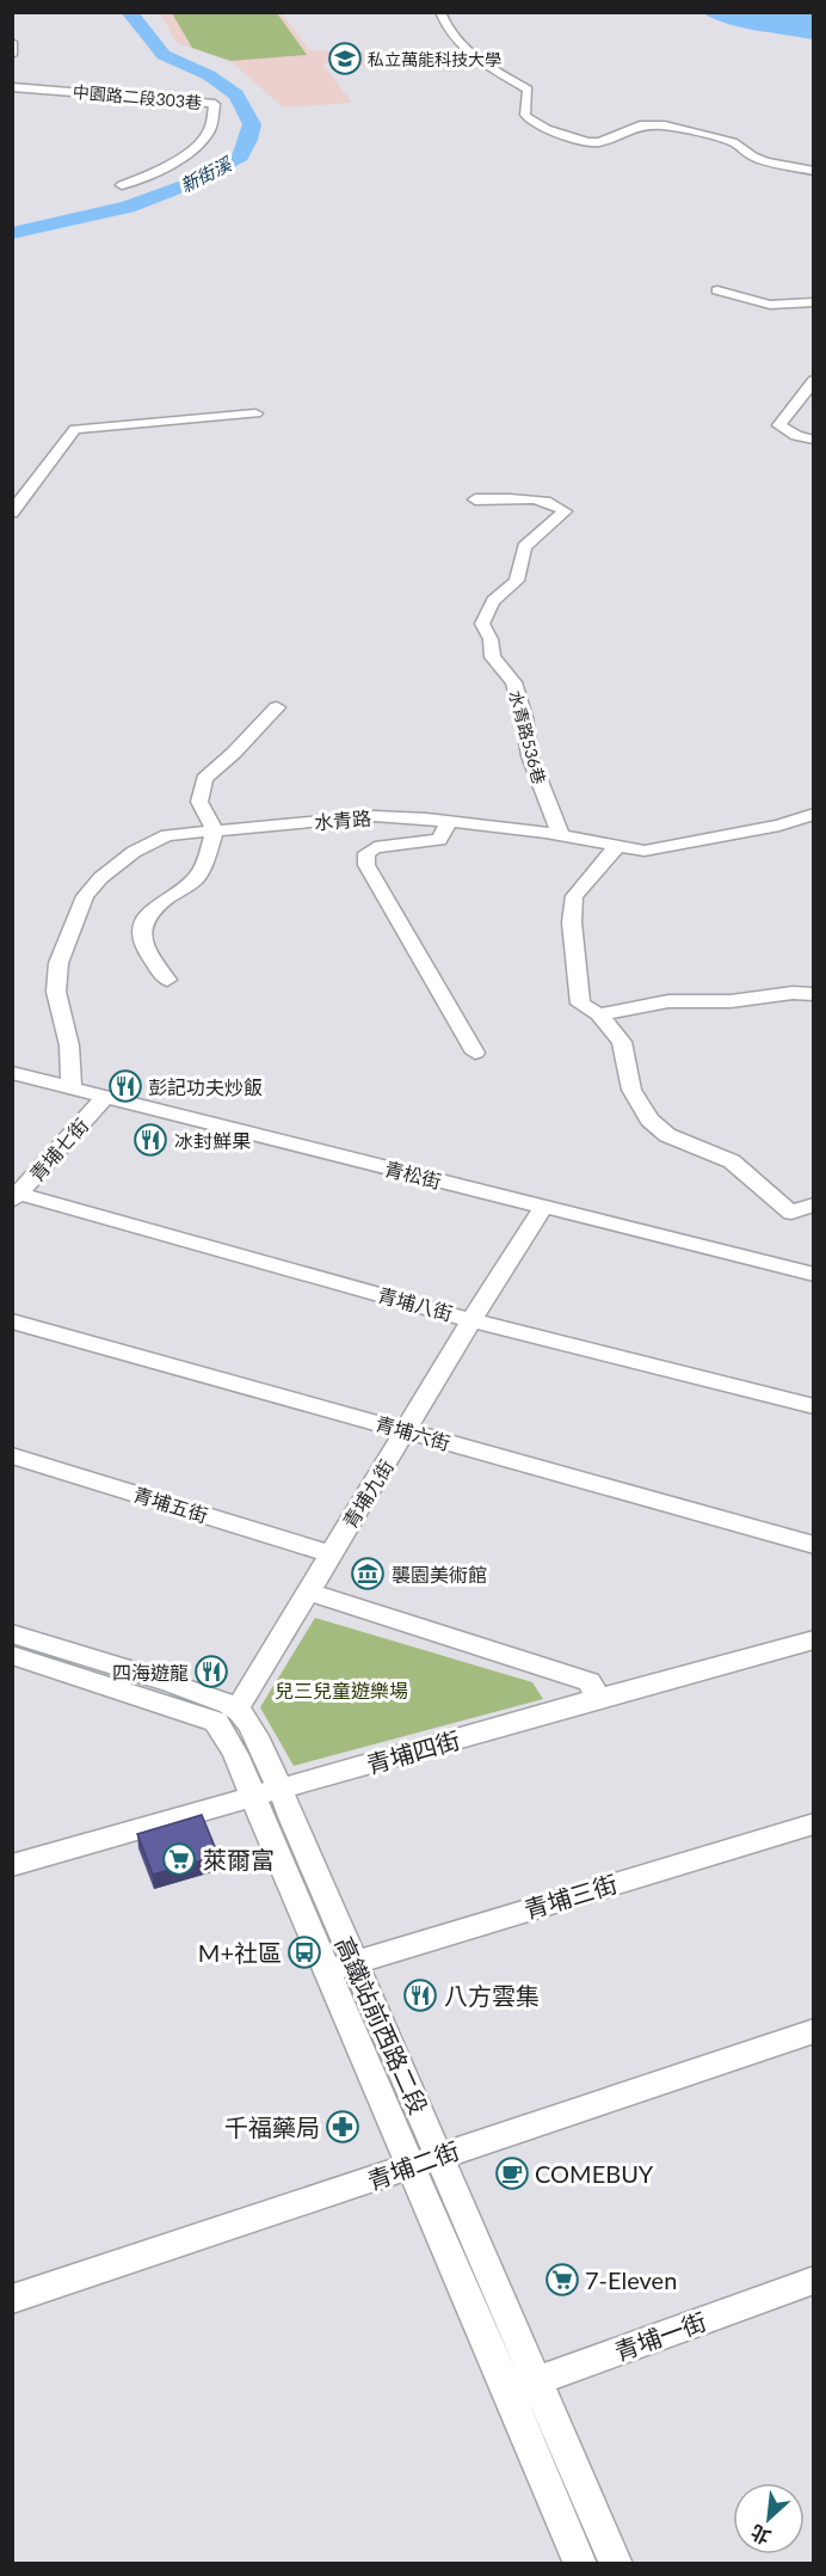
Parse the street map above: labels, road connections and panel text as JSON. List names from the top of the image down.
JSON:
{
  "streets": {
    "street": [
      "中園路二段303巷",
      "水青路536巷",
      "水青路",
      "青埔七街",
      "青松街",
      "青埔八街",
      "青埔六街",
      "青埔九街",
      "青埔五街",
      "青埔四街",
      "青埔三街",
      "高鐵站前西路二段",
      "青埔二街",
      "青埔一街"
    ]
  },
  "crossings": [
    ["水青路536巷", "水青路"],
    ["水青路", "青松街"],
    ["青埔七街", "青松街"],
    ["青埔七街", "青埔八街"],
    ["青松街", "青埔九街"],
    ["青埔八街", "青埔九街"],
    ["青埔六街", "青埔九街"],
    ["青埔九街", "青埔五街"],
    ["青埔九街", "高鐵站前西路二段"],
    ["青埔四街", "高鐵站前西路二段"],
    ["青埔三街", "高鐵站前西路二段"],
    ["高鐵站前西路二段", "青埔二街"],
    ["高鐵站前西路二段", "青埔一街"]
  ],
  "water": ["新街溪"],
  "parks": ["兒三兒童遊樂場"],
  "places": {
    "school or university": ["私立萬能科技大學"],
    "restaurant": [
      "彭記功夫炒飯",
      "冰封鮮果",
      "四海遊龍",
      "八方雲集"
    ],
    "museum": ["襲園美術館"],
    "supermarket": ["萊爾富", "7-Eleven"],
    "bus stop": ["M+社區"],
    "pharmacy": ["千福藥局"],
    "cafe": ["COMEBUY"]
  },
  "north": "bottom left"
}
